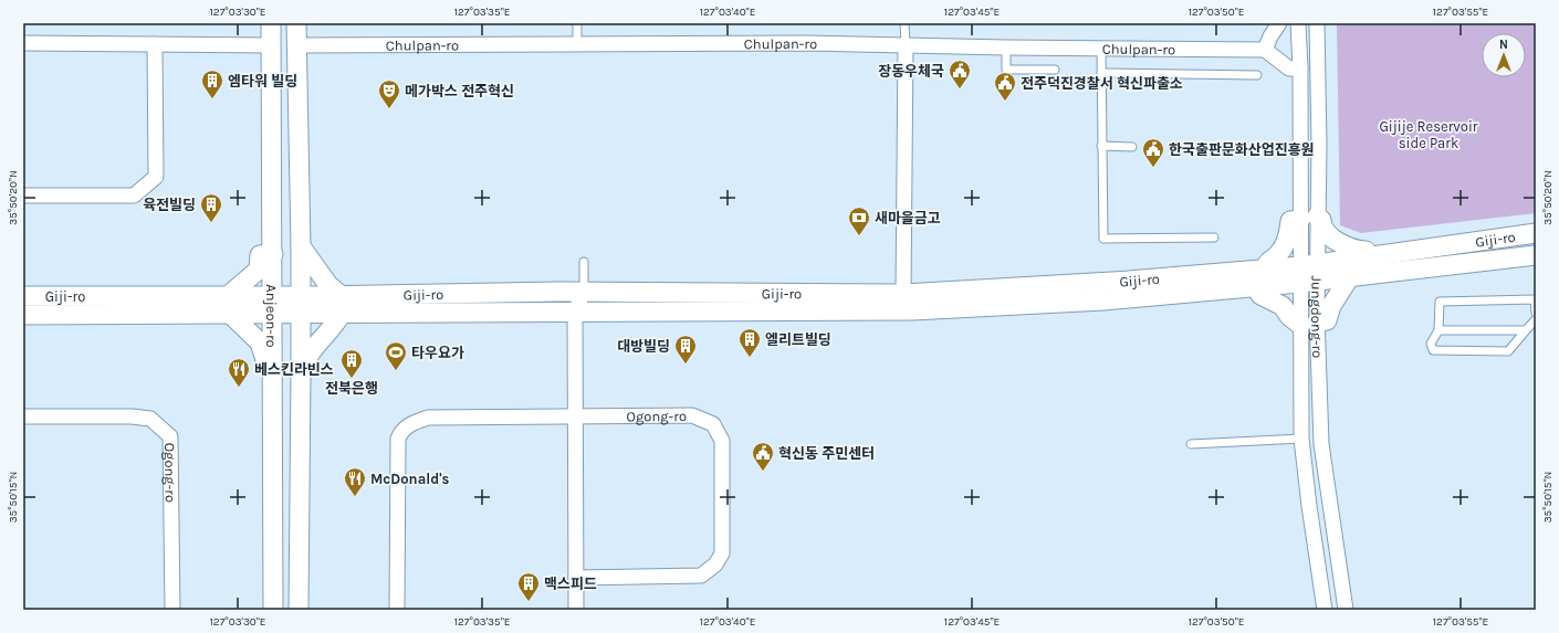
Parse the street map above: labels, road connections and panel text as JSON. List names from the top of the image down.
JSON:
{
  "streets": {
    "street": [
      "Chulpan-ro",
      "Giji-ro",
      "Anjeon-ro",
      "Jungdong-ro",
      "Ogong-ro"
    ]
  },
  "crossings": [
    ["Chulpan-ro", "Anjeon-ro"],
    ["Giji-ro", "Anjeon-ro"],
    ["Giji-ro", "Jungdong-ro"]
  ],
  "parks": ["Gijije Reservoir side Park"],
  "places": {
    "public building": [
      "장동우체국",
      "전주덕진경찰서 혁신파출소",
      "한국출판문화산업진흥원",
      "혁신동 주민센터"
    ],
    "building": [
      "엠타워 빌딩",
      "육전빌딩",
      "엘리트빌딩",
      "대방빌딩",
      "전북은행",
      "맥스피드"
    ],
    "theatre": ["메가박스 전주혁신"],
    "bank": ["새마을금고"],
    "sports": ["타우요가"],
    "restaurant": ["베스킨라빈스", "McDonald's"]
  },
  "north": "top",
  "coordinates": [
    "127°03'30\"E",
    "127°03'35\"E",
    "127°03'40\"E",
    "127°03'45\"E",
    "127°03'50\"E",
    "127°03'55\"E",
    "35°50'20\"N",
    "35°50'15\"N"
  ]
}
